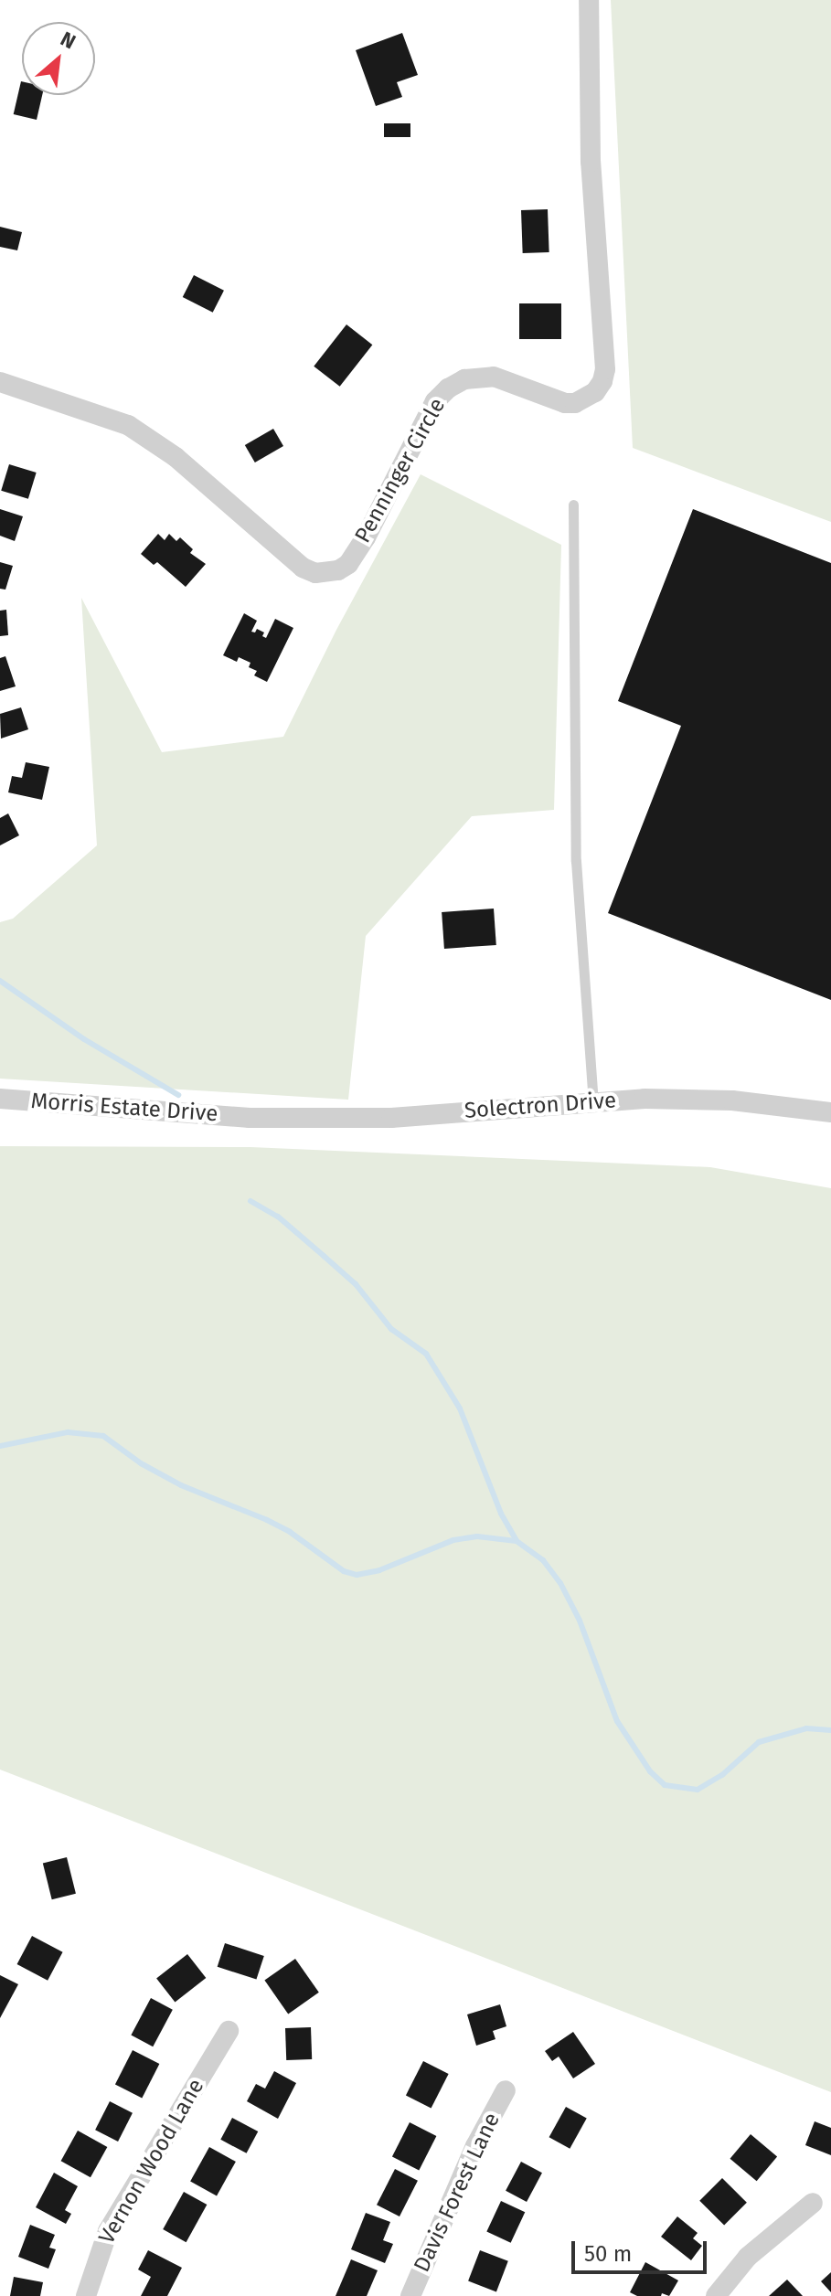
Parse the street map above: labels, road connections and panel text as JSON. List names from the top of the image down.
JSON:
{
  "streets": {
    "street": [
      "Penninger Circle",
      "Solectron Drive",
      "Morris Estate Drive",
      "Vernon Wood Lane",
      "Davis Forest Lane"
    ]
  },
  "crossings": [
    ["Solectron Drive", "Morris Estate Drive"]
  ],
  "scale_bar": "50 m",
  "north": "top right"
}
